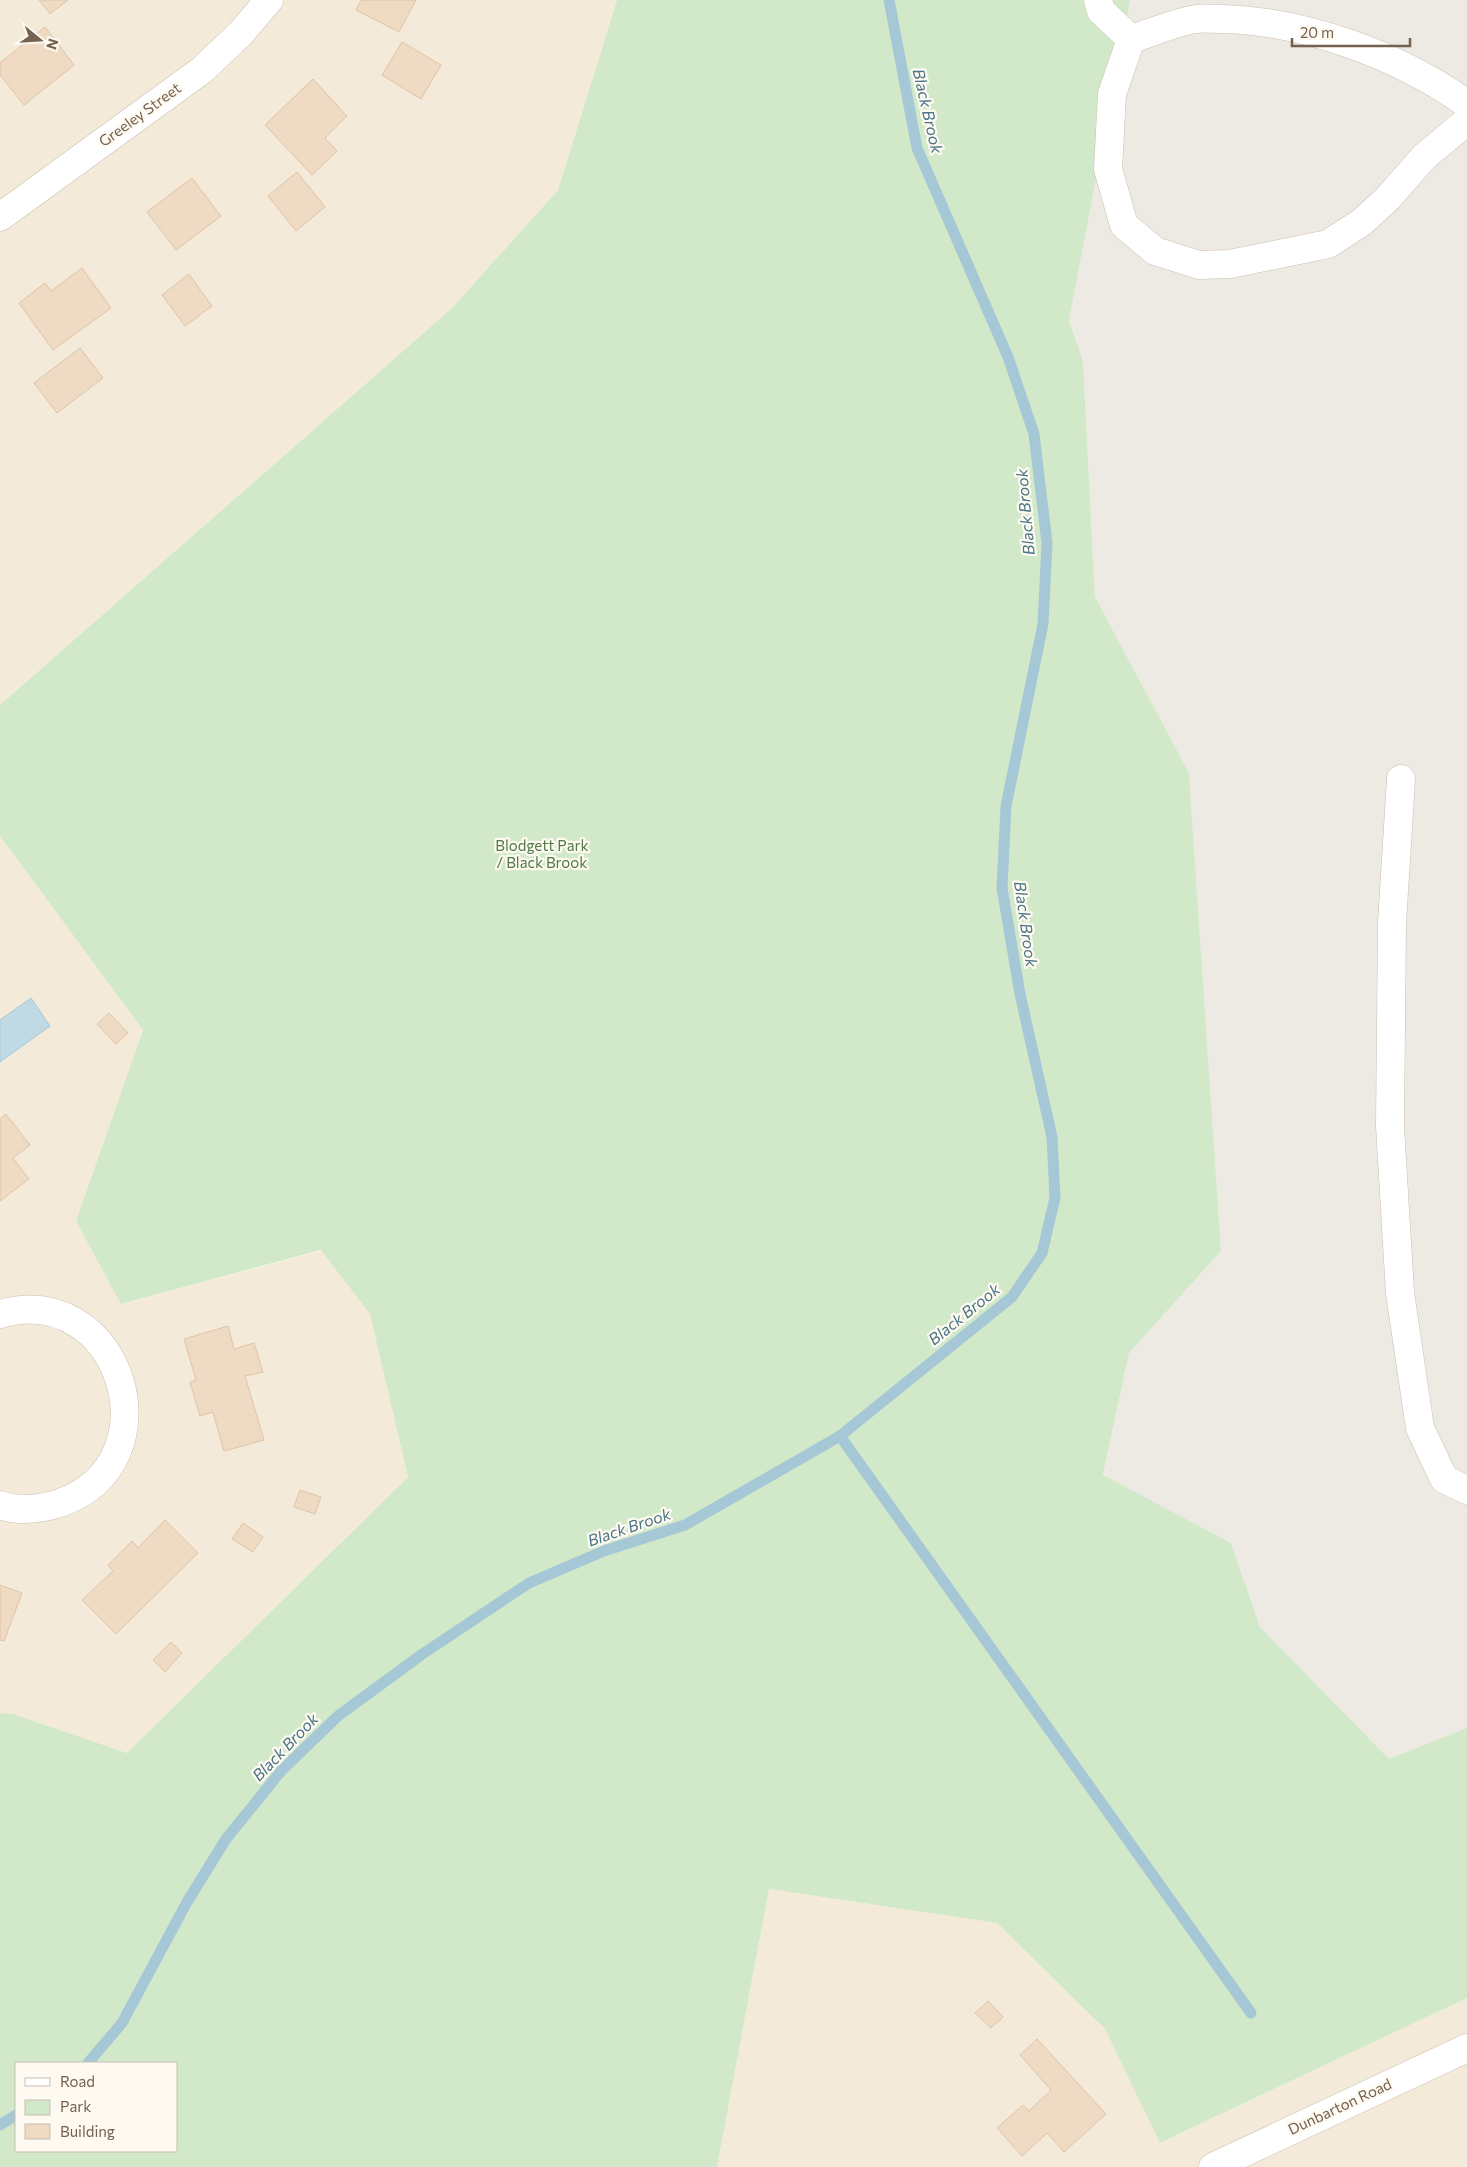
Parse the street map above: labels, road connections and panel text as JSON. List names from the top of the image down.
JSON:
{
  "streets": {
    "street": ["Greeley Street", "Dunbarton Road"]
  },
  "water": ["Black Brook"],
  "parks": ["Blodgett Park / Black Brook"],
  "legend": ["Road", "Park", "Building"],
  "scale_bar": "20 m",
  "north": "right"
}
